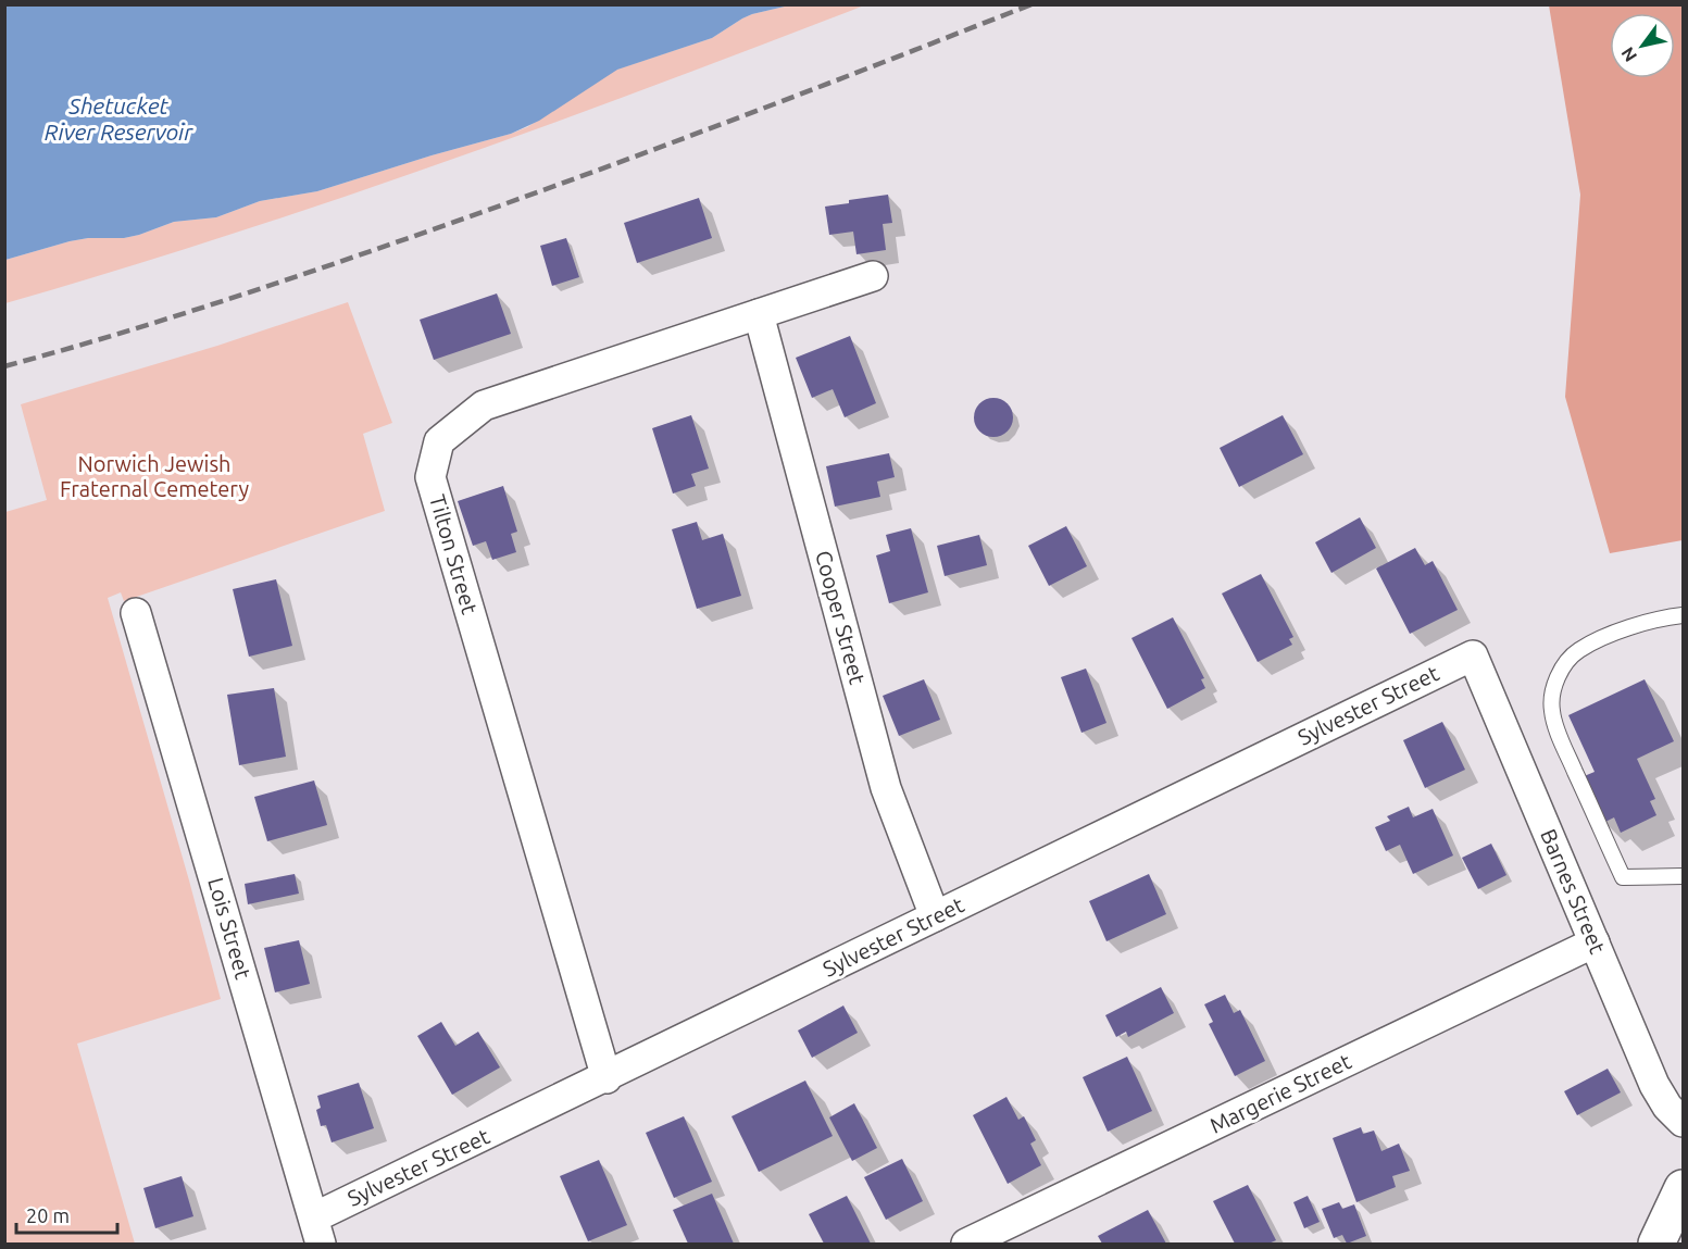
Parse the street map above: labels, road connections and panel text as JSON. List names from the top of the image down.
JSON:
{
  "streets": {
    "street": [
      "Tilton Street",
      "Cooper Street",
      "Sylvester Street",
      "Barnes Street",
      "Lois Street",
      "Margerie Street"
    ]
  },
  "crossings": [
    ["Tilton Street", "Cooper Street"],
    ["Tilton Street", "Sylvester Street"],
    ["Cooper Street", "Sylvester Street"],
    ["Sylvester Street", "Barnes Street"],
    ["Sylvester Street", "Lois Street"],
    ["Barnes Street", "Margerie Street"]
  ],
  "water": ["Shetucket River Reservoir"],
  "parks": ["Norwich Jewish Fraternal Cemetery"],
  "scale_bar": "20 m",
  "north": "bottom left"
}
